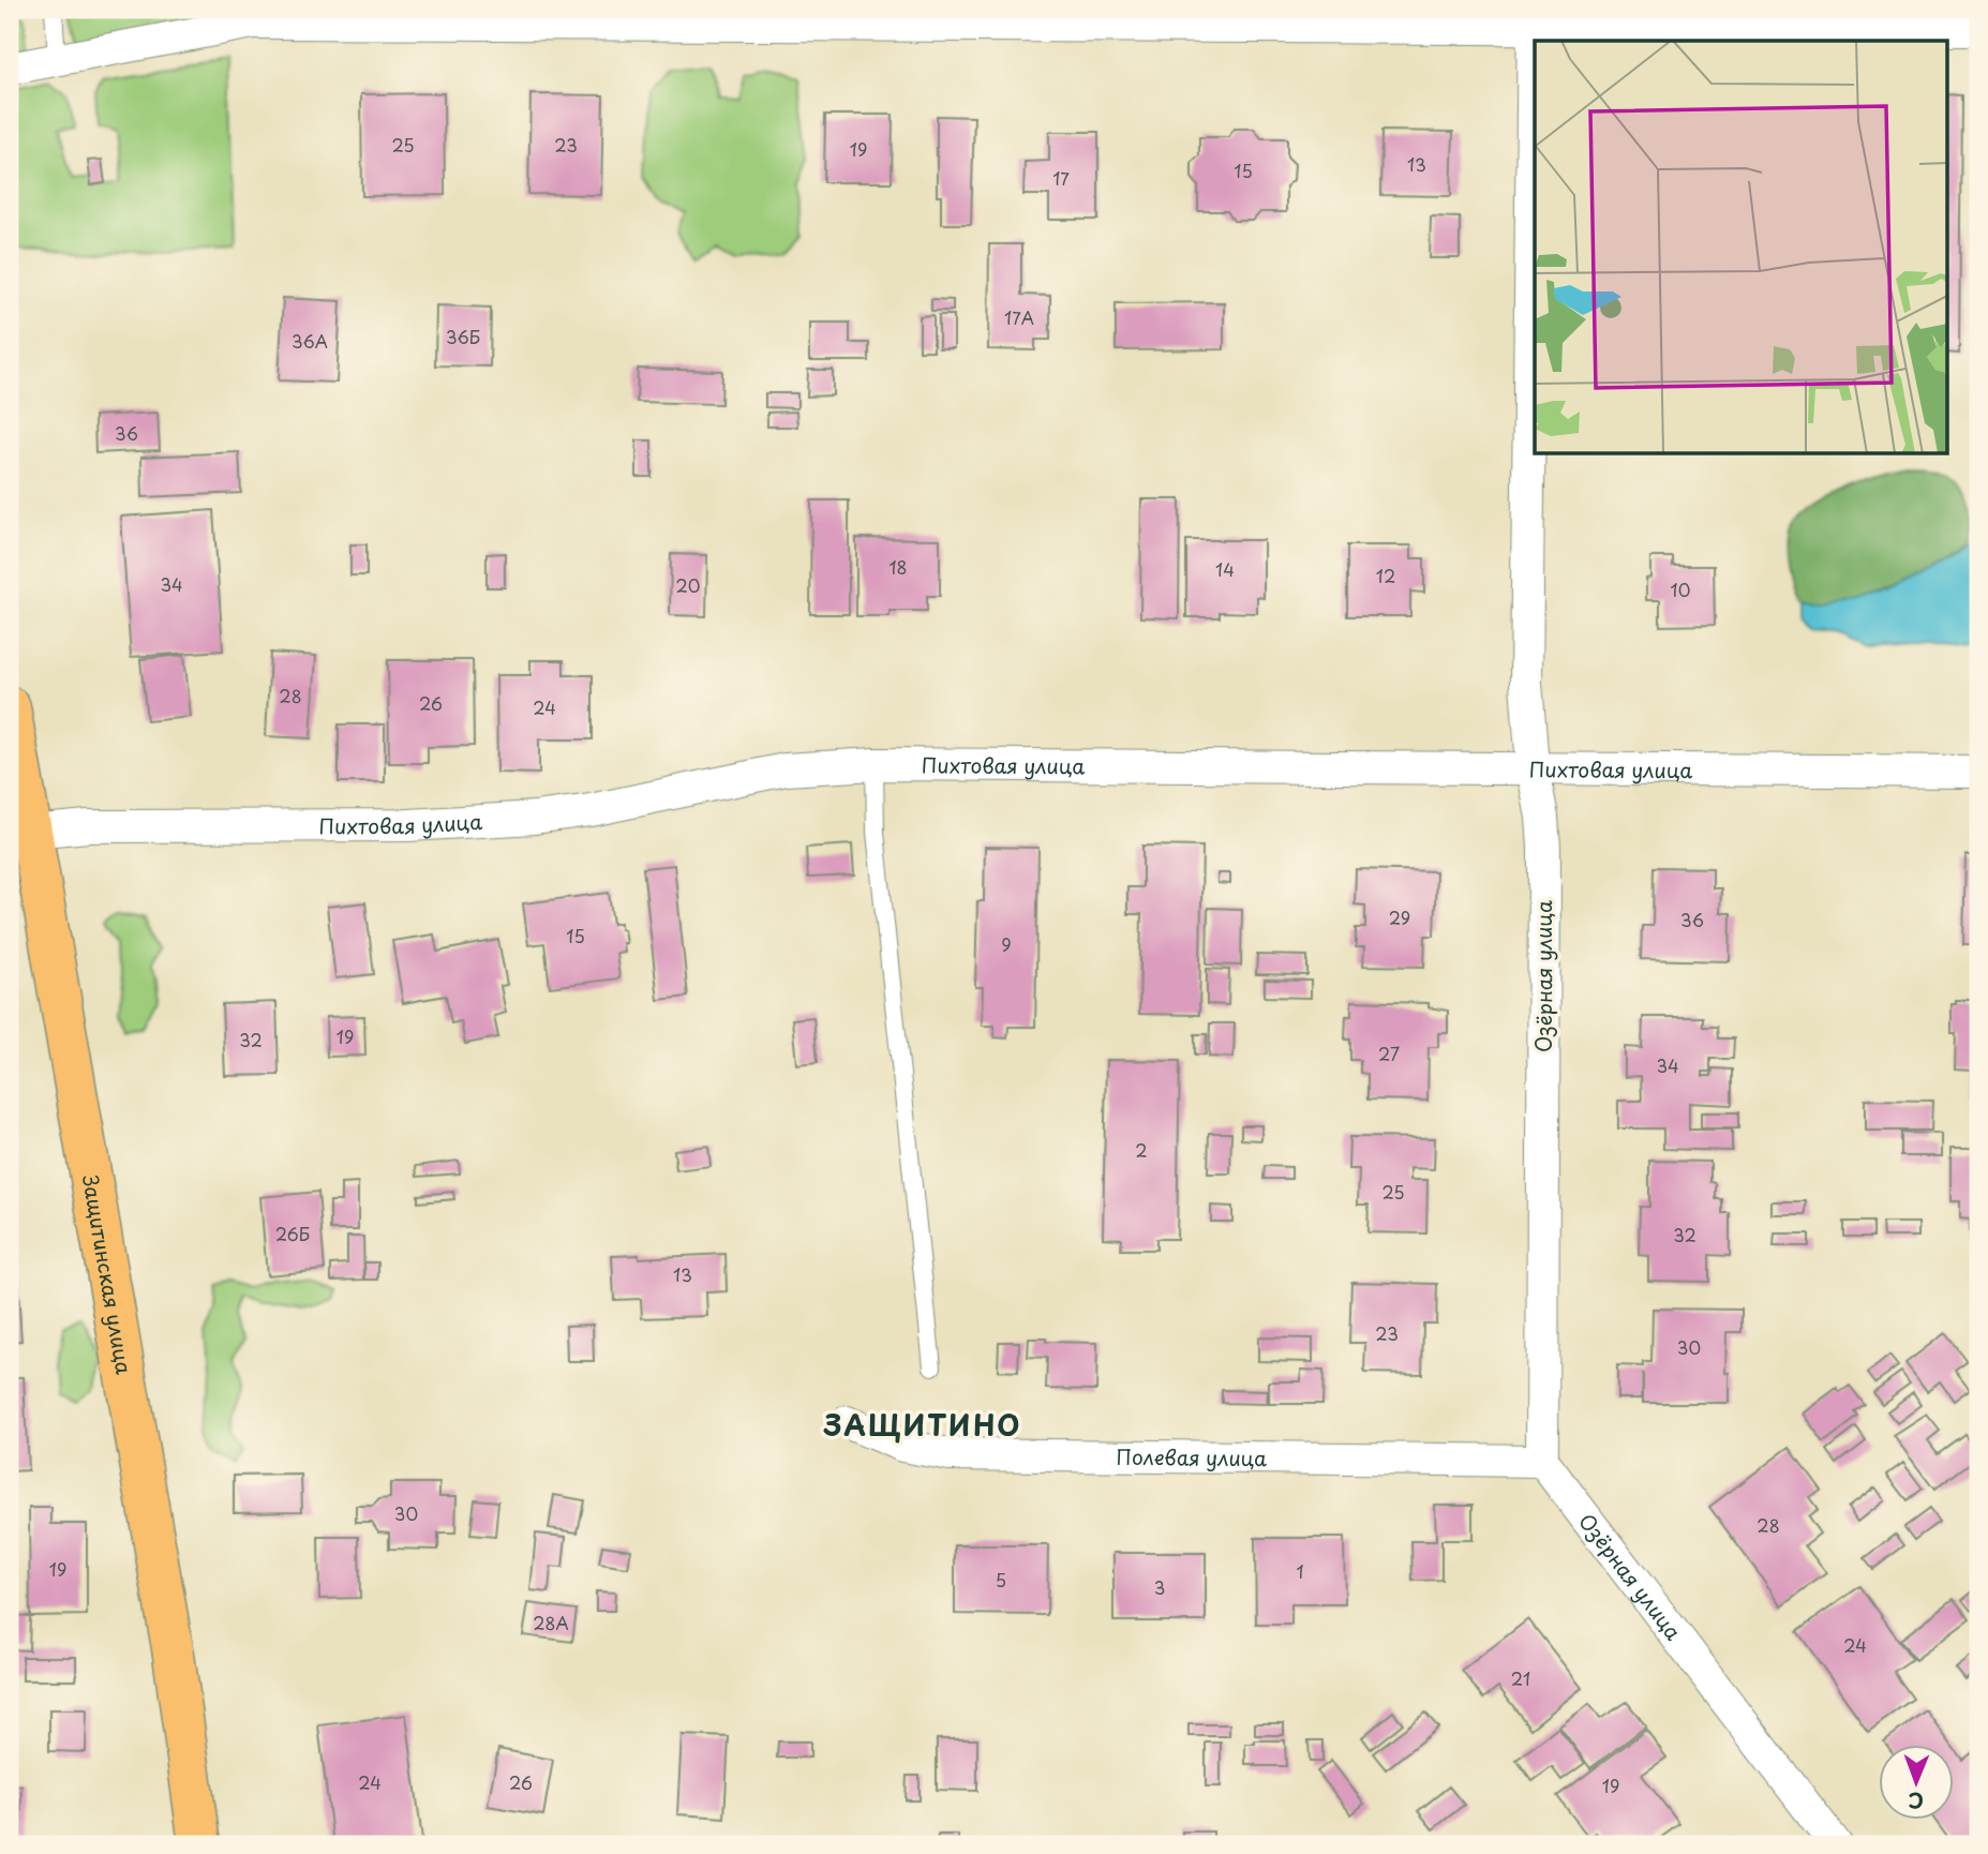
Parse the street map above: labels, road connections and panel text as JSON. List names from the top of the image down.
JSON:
{
  "streets": {
    "main road": ["Защитинская улица"],
    "street": ["Пихтовая улица", "Озёрная улица", "Полевая улица"]
  },
  "crossings": [
    ["Пихтовая улица", "Озёрная улица"],
    ["Пихтовая улица", "Защитинская улица"],
    ["Озёрная улица", "Полевая улица"]
  ],
  "districts": ["ЗАЩИТИНО"],
  "house_numbers": [
    "25",
    "23",
    "19",
    "13",
    "15",
    "17",
    "17А",
    "36Б",
    "36А",
    "36",
    "18",
    "14",
    "12",
    "34",
    "20",
    "10",
    "28",
    "26",
    "24",
    "29",
    "36",
    "15",
    "9",
    "19",
    "32",
    "27",
    "34",
    "2",
    "25",
    "26Б",
    "32",
    "13",
    "23",
    "30",
    "30",
    "28",
    "19",
    "1",
    "5",
    "3",
    "28А",
    "24",
    "21",
    "24",
    "26",
    "19"
  ],
  "north": "bottom"
}
